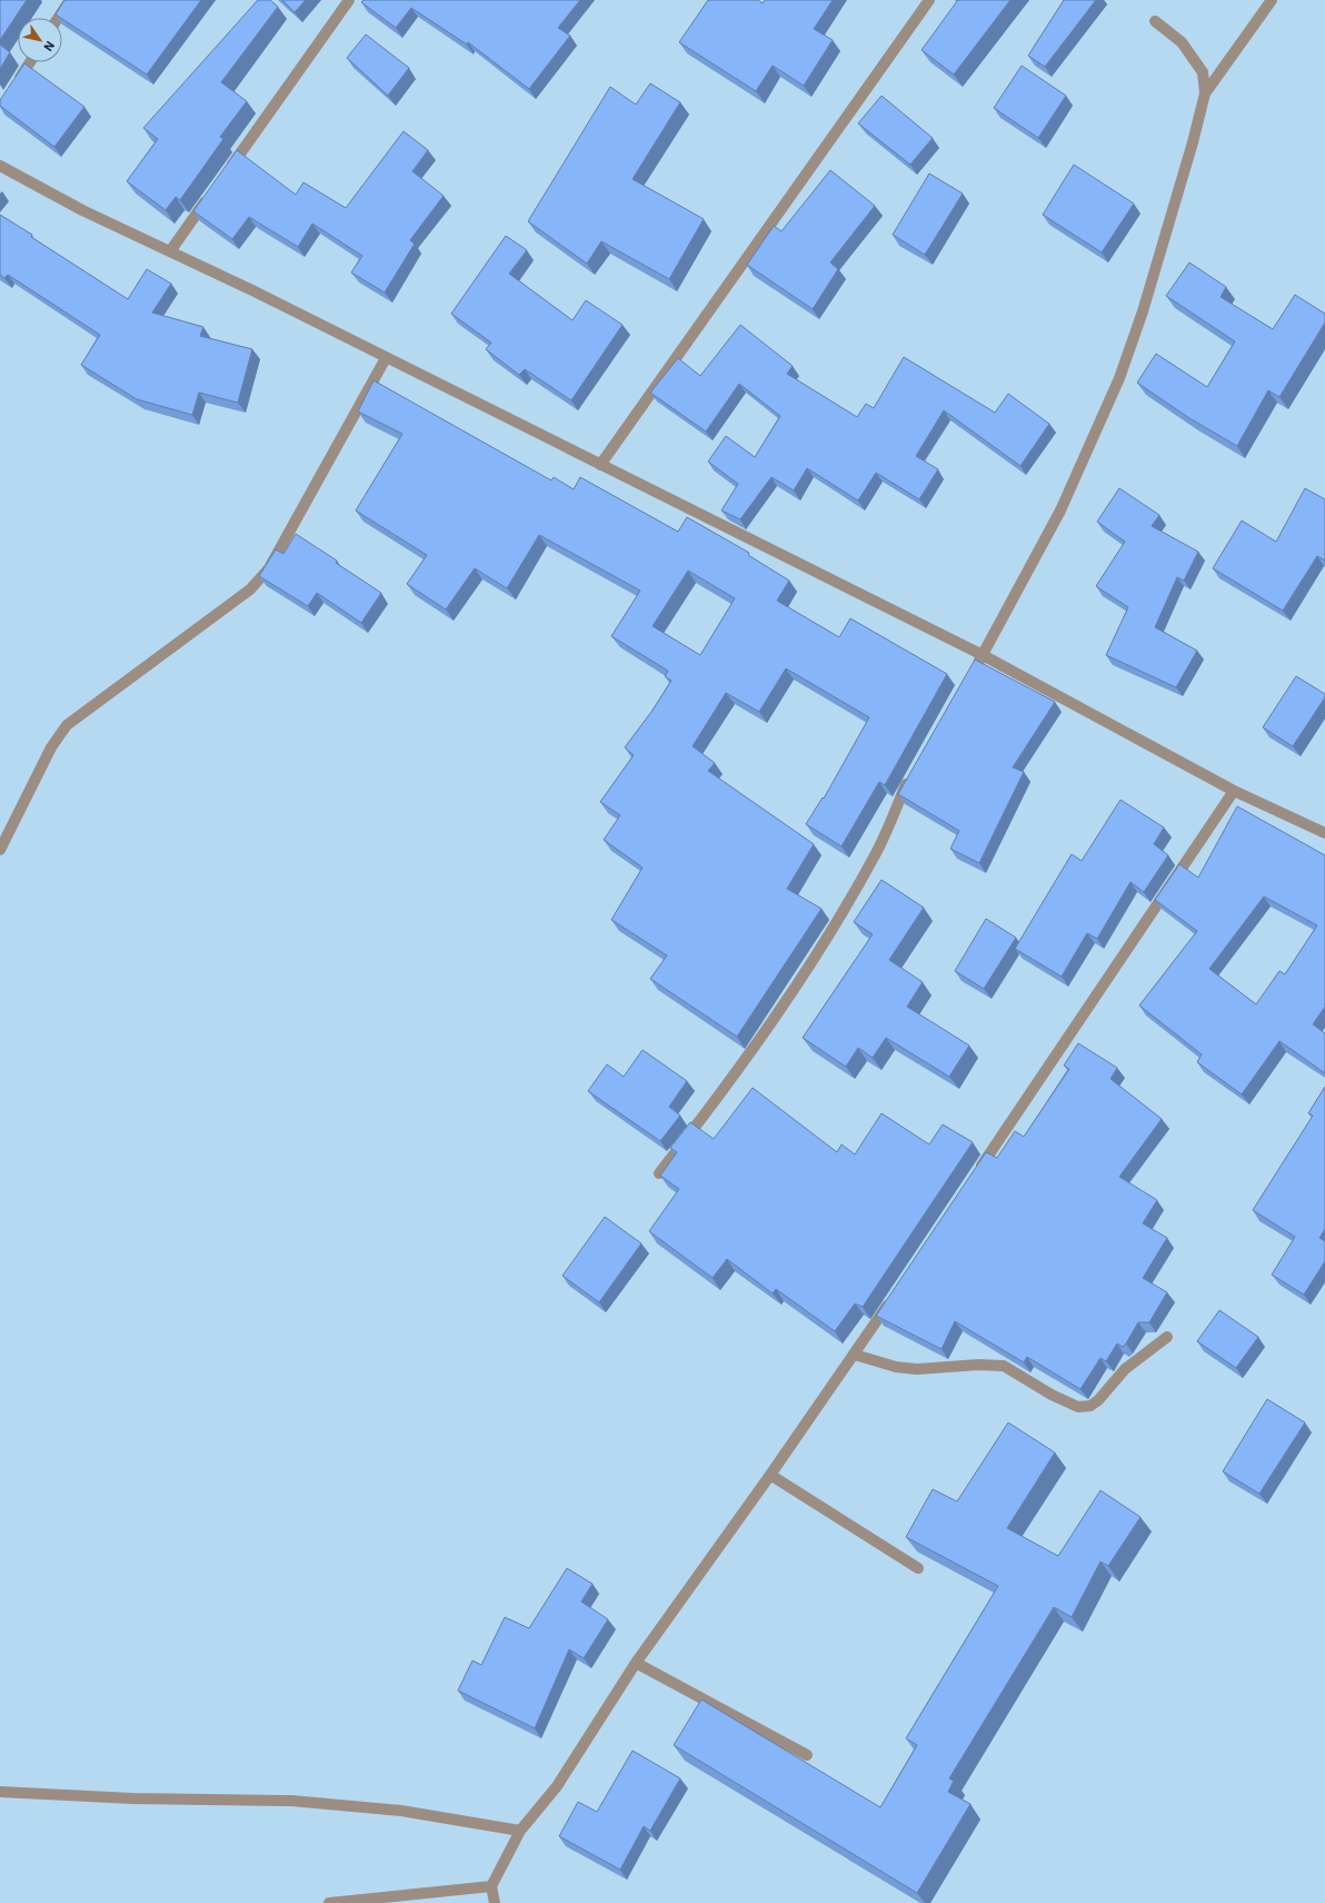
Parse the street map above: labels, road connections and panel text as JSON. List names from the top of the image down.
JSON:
{
  "north": "bottom right"
}
